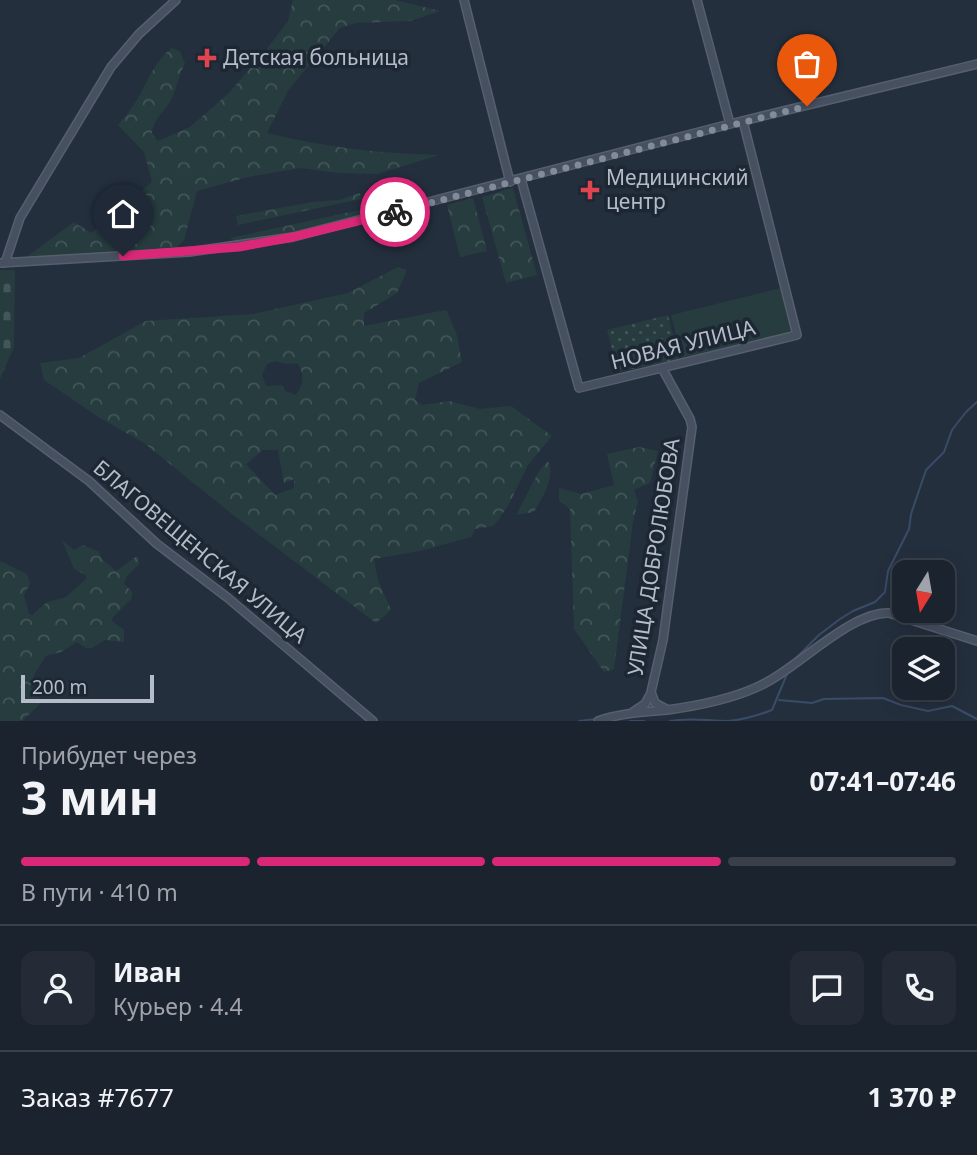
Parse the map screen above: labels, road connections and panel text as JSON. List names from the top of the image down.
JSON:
{
  "streets": {
    "main road": ["НОВАЯ УЛИЦА", "БЛАГОВЕЩЕНСКАЯ УЛИЦА", "УЛИЦА ДОБРОЛЮБОВА"]
  },
  "crossings": [
    ["НОВАЯ УЛИЦА", "УЛИЦА ДОБРОЛЮБОВА"]
  ],
  "places": {
    "health": ["Детская больница", "Медицинский центр"]
  },
  "scale_bar": "200 m",
  "north": "bottom",
  "page": {
    "scale": "200 m",
    "heading": ["3 мин", "Прибудет через", "07:41–07:46"],
    "panel": [
      "Иван",
      "Курьер · 4.4",
      "Заказ #7677",
      "1 370 ₽"
    ],
    "bar": "В пути · 410 m"
  }
}
